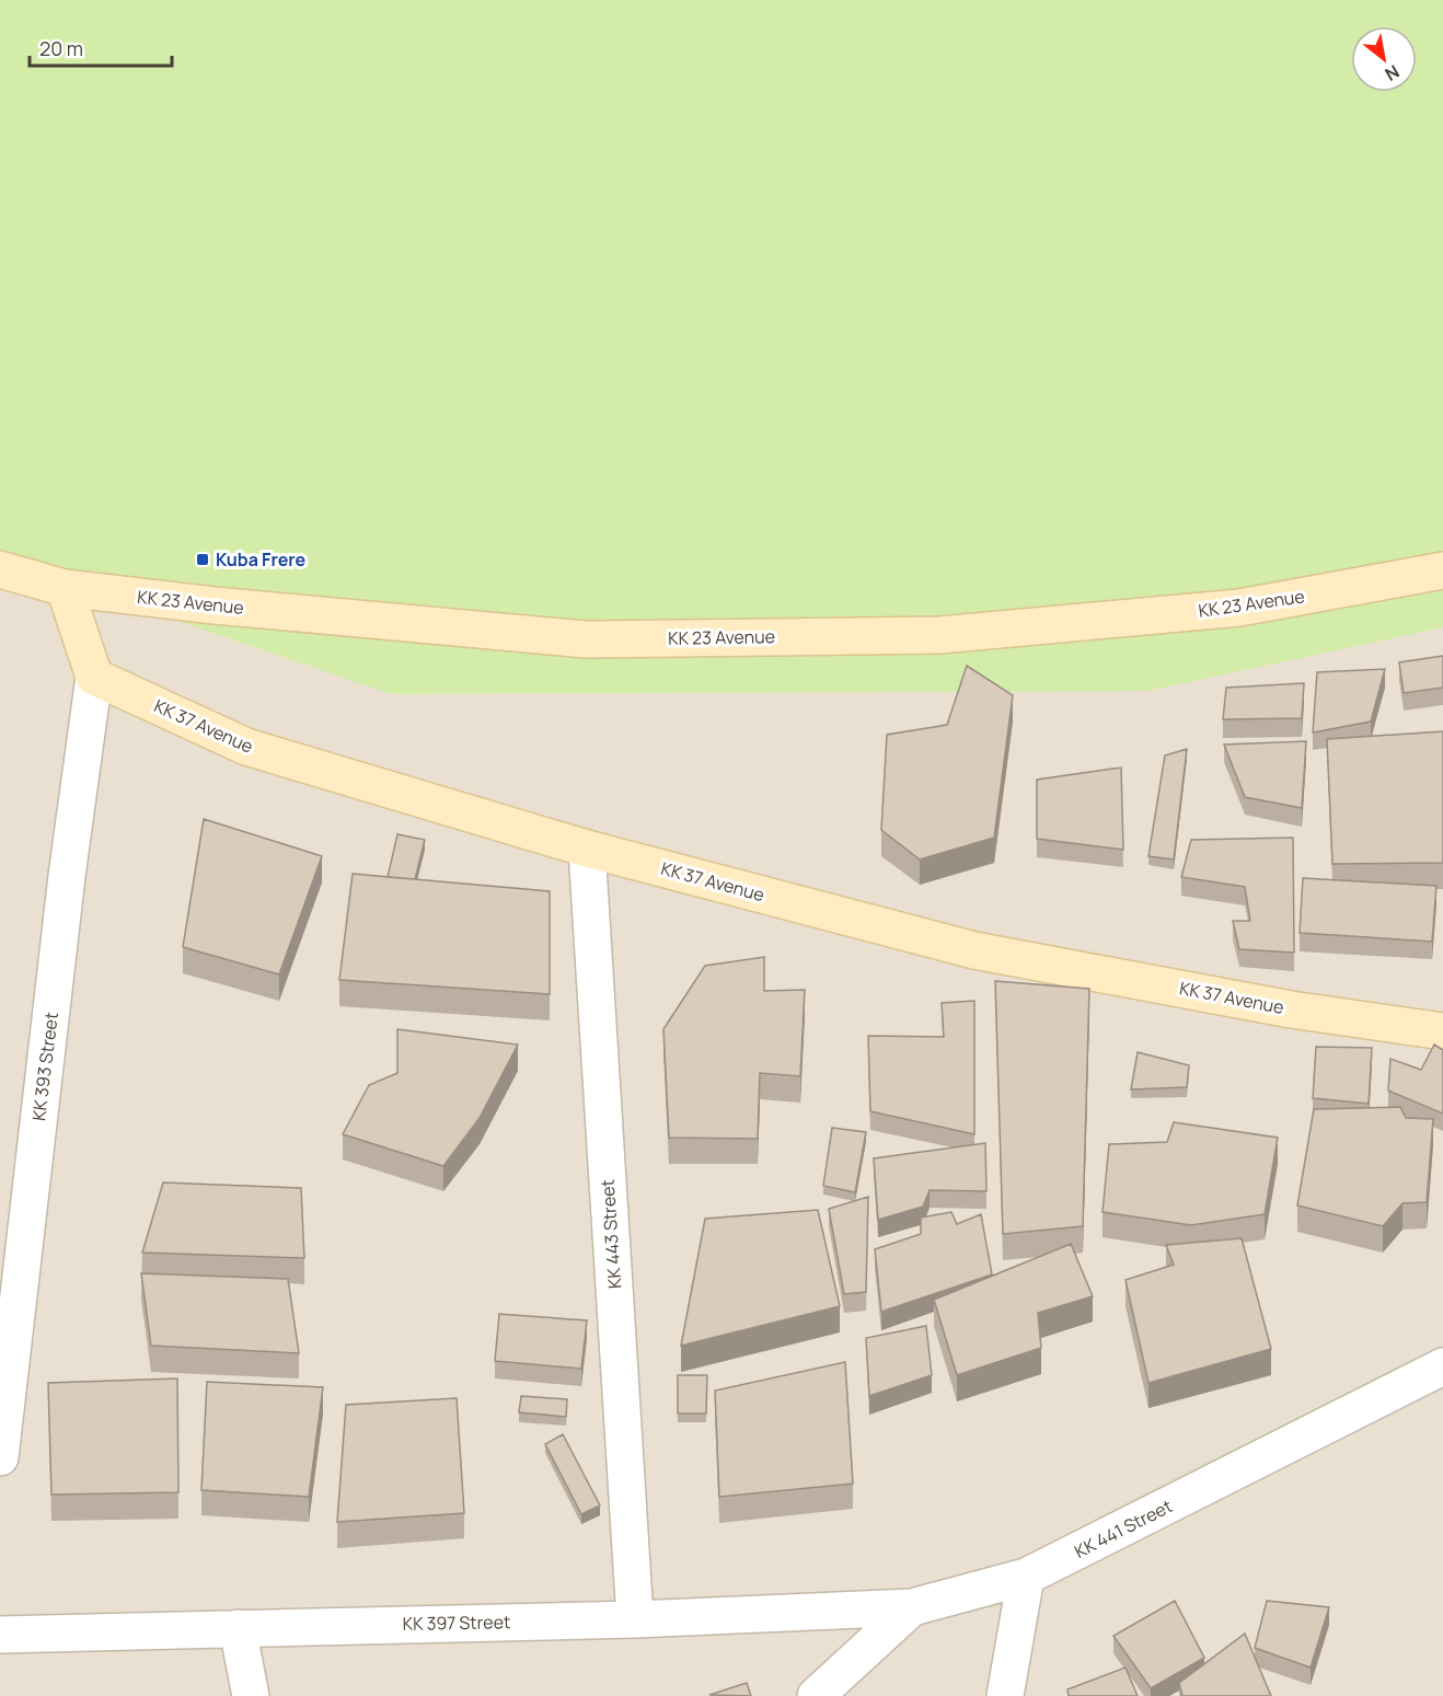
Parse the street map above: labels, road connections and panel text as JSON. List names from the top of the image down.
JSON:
{
  "streets": {
    "main road": ["KK 23 Avenue", "KK 37 Avenue"],
    "street": [
      "KK 393 Street",
      "KK 443 Street",
      "KK 441 Street",
      "KK 397 Street"
    ]
  },
  "crossings": [
    ["KK 37 Avenue", "KK 393 Street"],
    ["KK 37 Avenue", "KK 443 Street"],
    ["KK 443 Street", "KK 397 Street"],
    ["KK 441 Street", "KK 397 Street"]
  ],
  "places": {
    "transit": ["Kuba Frere"]
  },
  "scale_bar": "20 m",
  "north": "bottom right"
}
